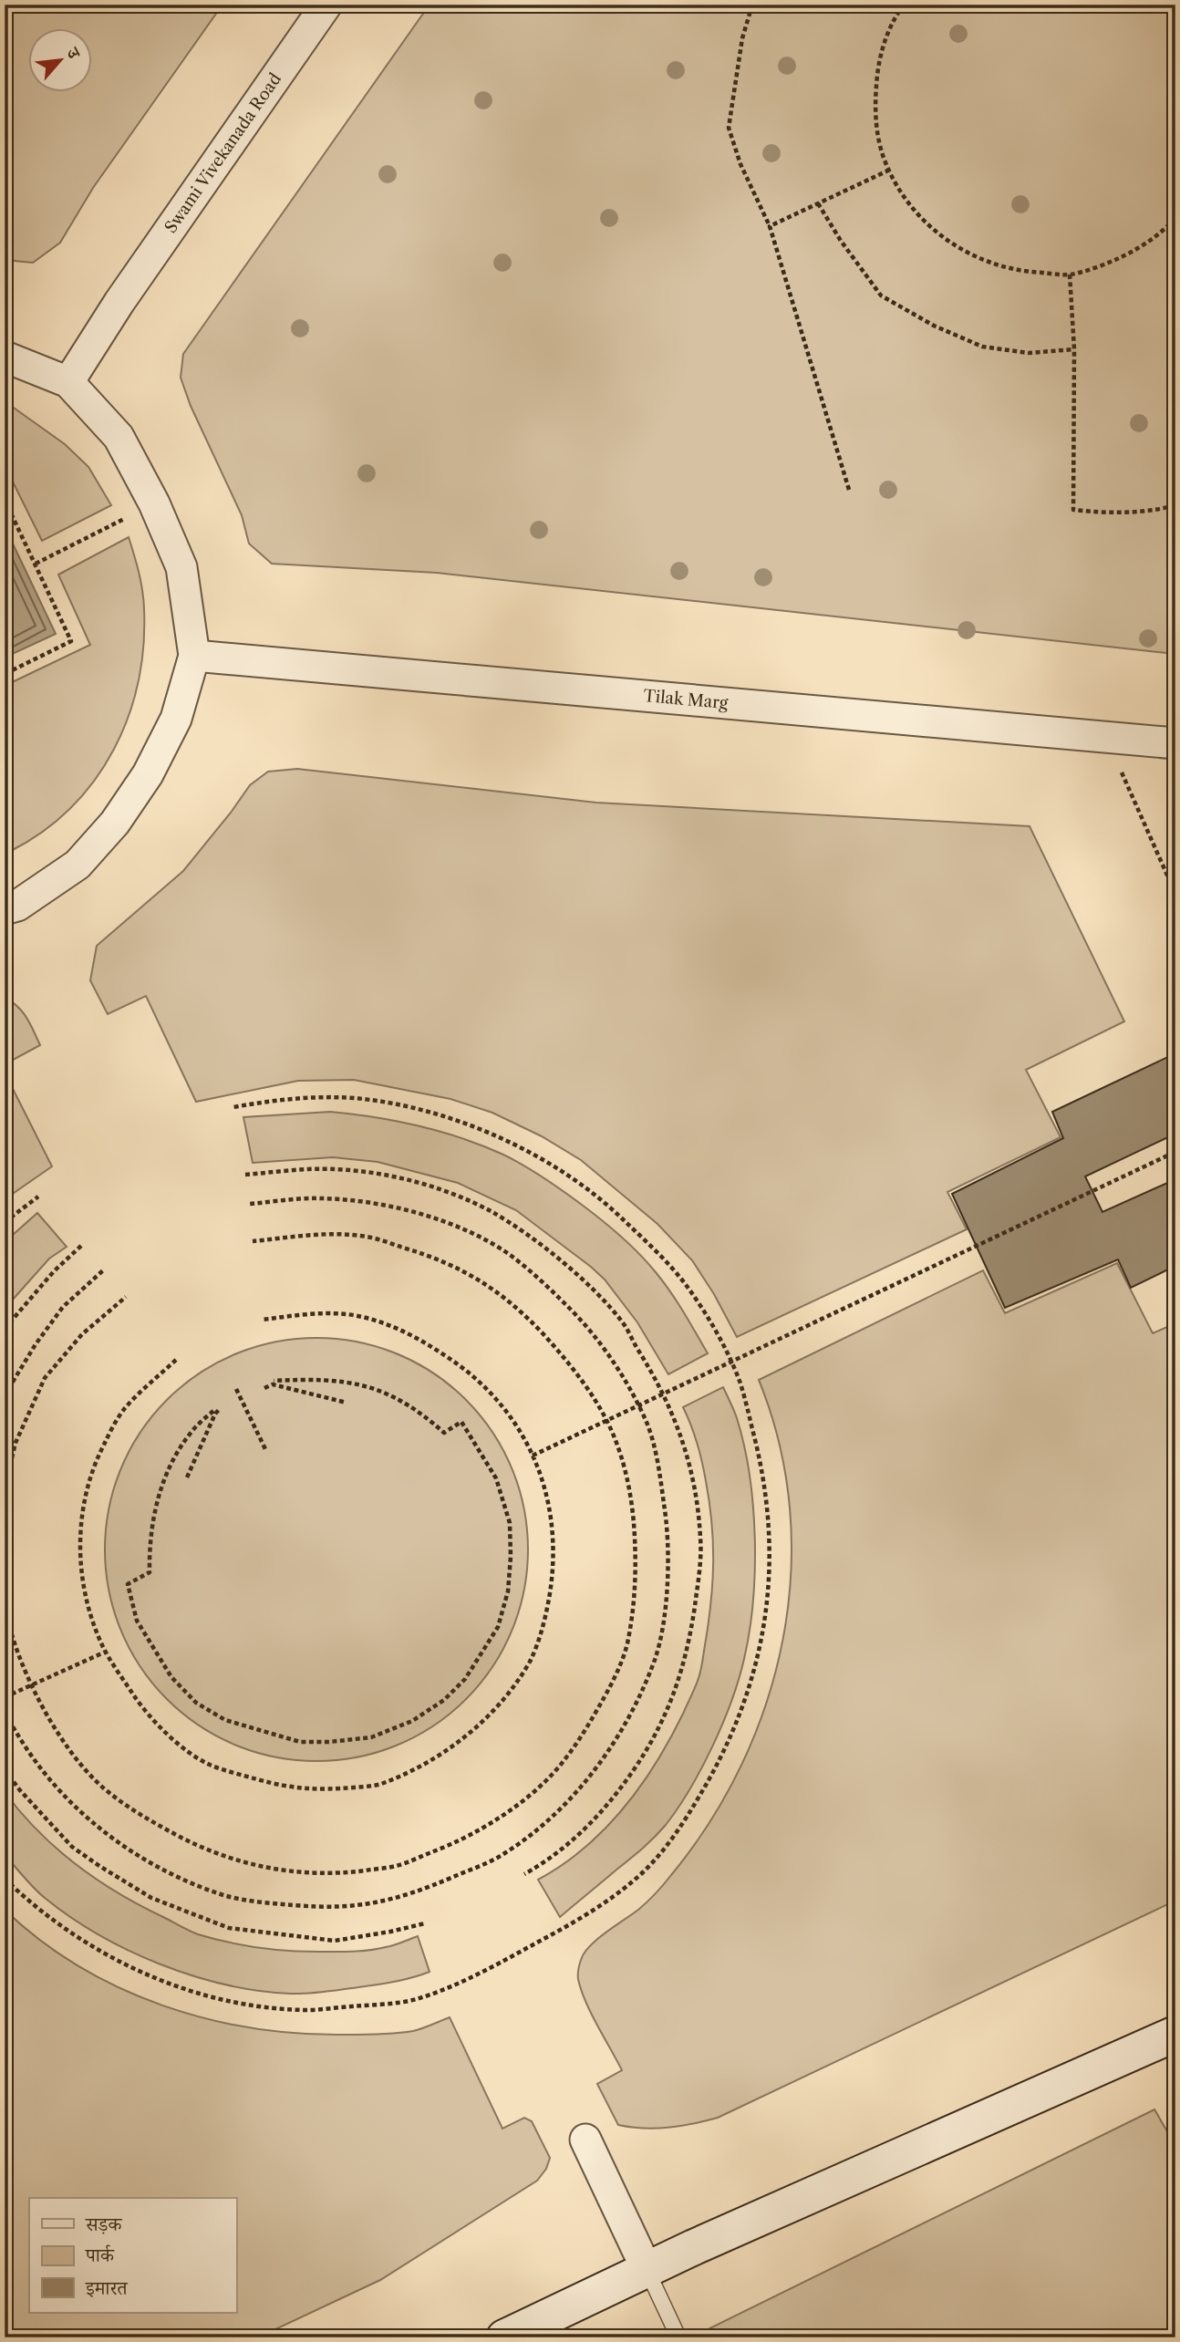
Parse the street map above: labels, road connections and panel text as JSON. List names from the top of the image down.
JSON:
{
  "streets": {
    "street": ["Swami Vivekanada Road", "Tilak Marg"]
  },
  "legend": ["सड़क", "पार्क", "इमारत"],
  "north": "top right"
}
